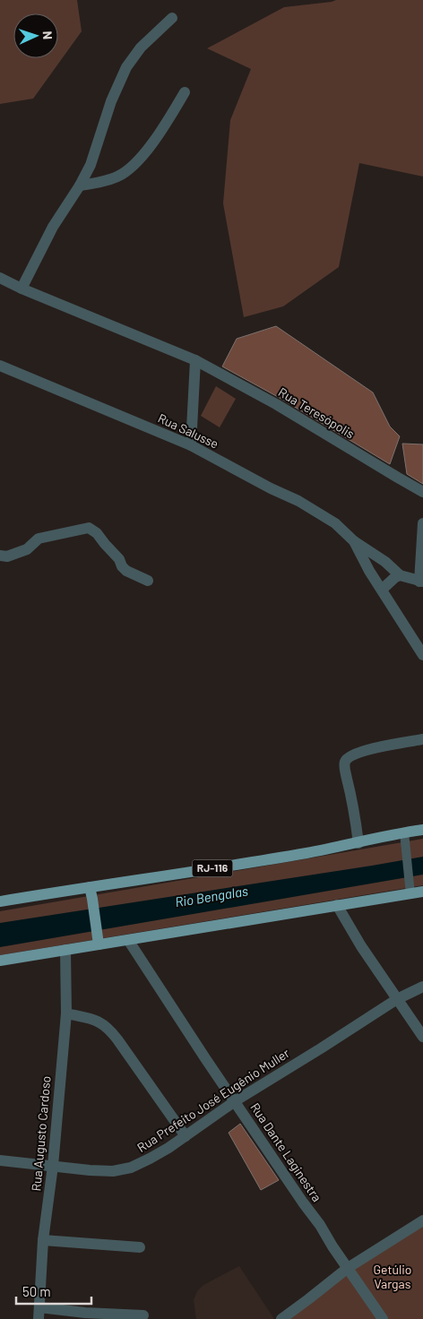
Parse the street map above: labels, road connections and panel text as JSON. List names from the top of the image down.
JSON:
{
  "streets": {
    "main road": ["RJ-116"],
    "street": [
      "Rua Teresópolis",
      "Rua Salusse",
      "Rua Prefeito José Eugênio Muller",
      "Rua Augusto Cardoso",
      "Rua Dante Laginestra"
    ]
  },
  "crossings": [
    ["Rua Prefeito José Eugênio Muller", "Rua Augusto Cardoso"],
    ["Rua Prefeito José Eugênio Muller", "Rua Dante Laginestra"]
  ],
  "water": ["Rio Bengalas"],
  "parks": ["Getúlio Vargas"],
  "scale_bar": "50 m",
  "north": "right"
}
